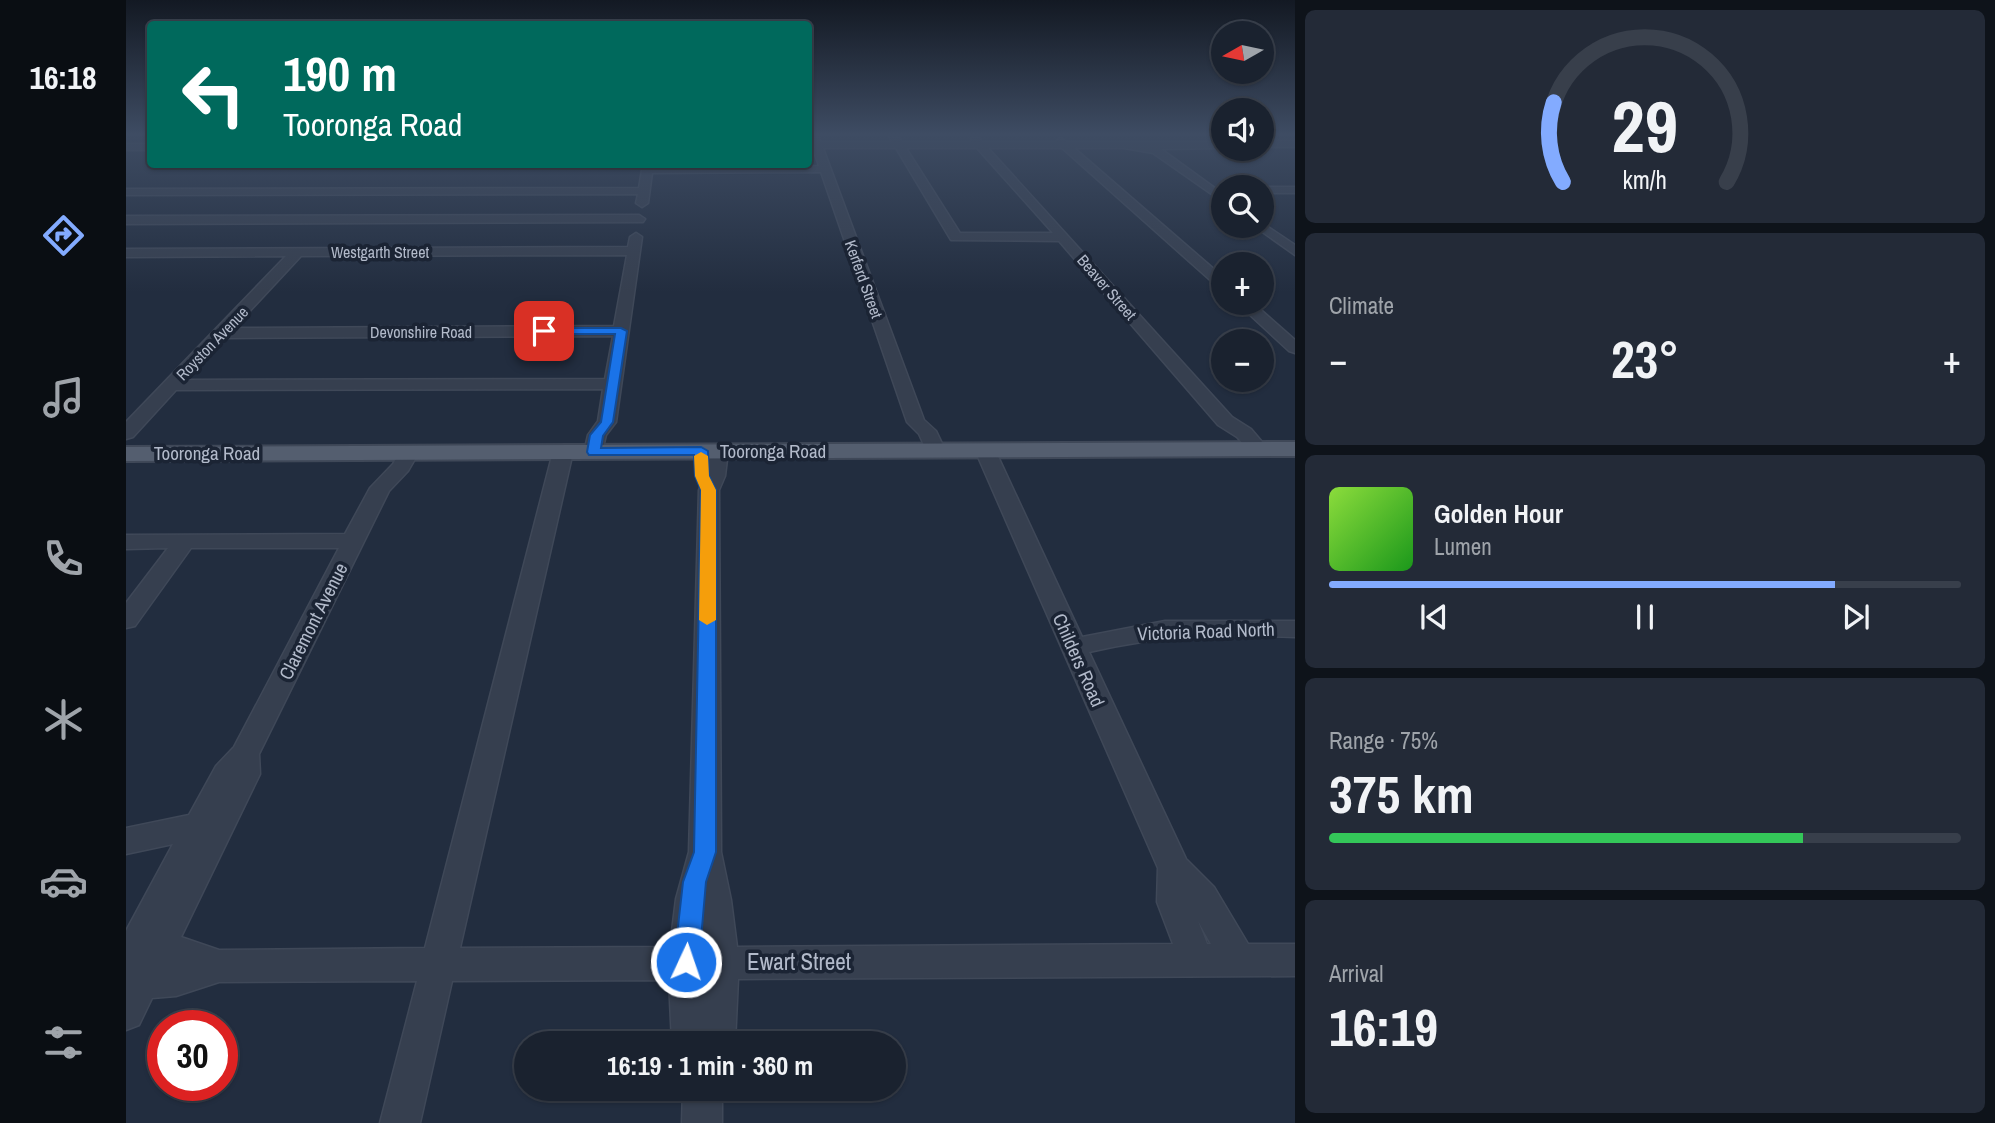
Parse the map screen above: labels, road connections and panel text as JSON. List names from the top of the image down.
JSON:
{
  "streets": {
    "main road": ["Tooronga Road"],
    "street": [
      "Westgarth Street",
      "Kerferd Street",
      "Beaver Street",
      "Devonshire Road",
      "Royston Avenue",
      "Claremont Avenue",
      "Victoria Road North",
      "Childers Road",
      "Ewart Street"
    ]
  },
  "crossings": [
    ["Westgarth Street", "Royston Avenue"],
    ["Kerferd Street", "Tooronga Road"],
    ["Beaver Street", "Tooronga Road"],
    ["Devonshire Road", "Royston Avenue"],
    ["Tooronga Road", "Claremont Avenue"],
    ["Tooronga Road", "Childers Road"],
    ["Claremont Avenue", "Ewart Street"],
    ["Victoria Road North", "Childers Road"],
    ["Childers Road", "Ewart Street"]
  ],
  "north": "left",
  "page": {
    "tabs": "16:18",
    "map_buttons": ["+", "−"],
    "turn": ["190 m", "Tooronga Road"],
    "tile": [
      "Climate",
      ["Range · 75%", "375 km"],
      ["Arrival", "16:19"]
    ],
    "heat": ["−", "23°", "+"],
    "song": ["Golden Hour", "Lumen"],
    "limit": "30",
    "trip": "16:19 · 1 min · 360 m",
    "gauge": ["29", "km/h"]
  }
}
